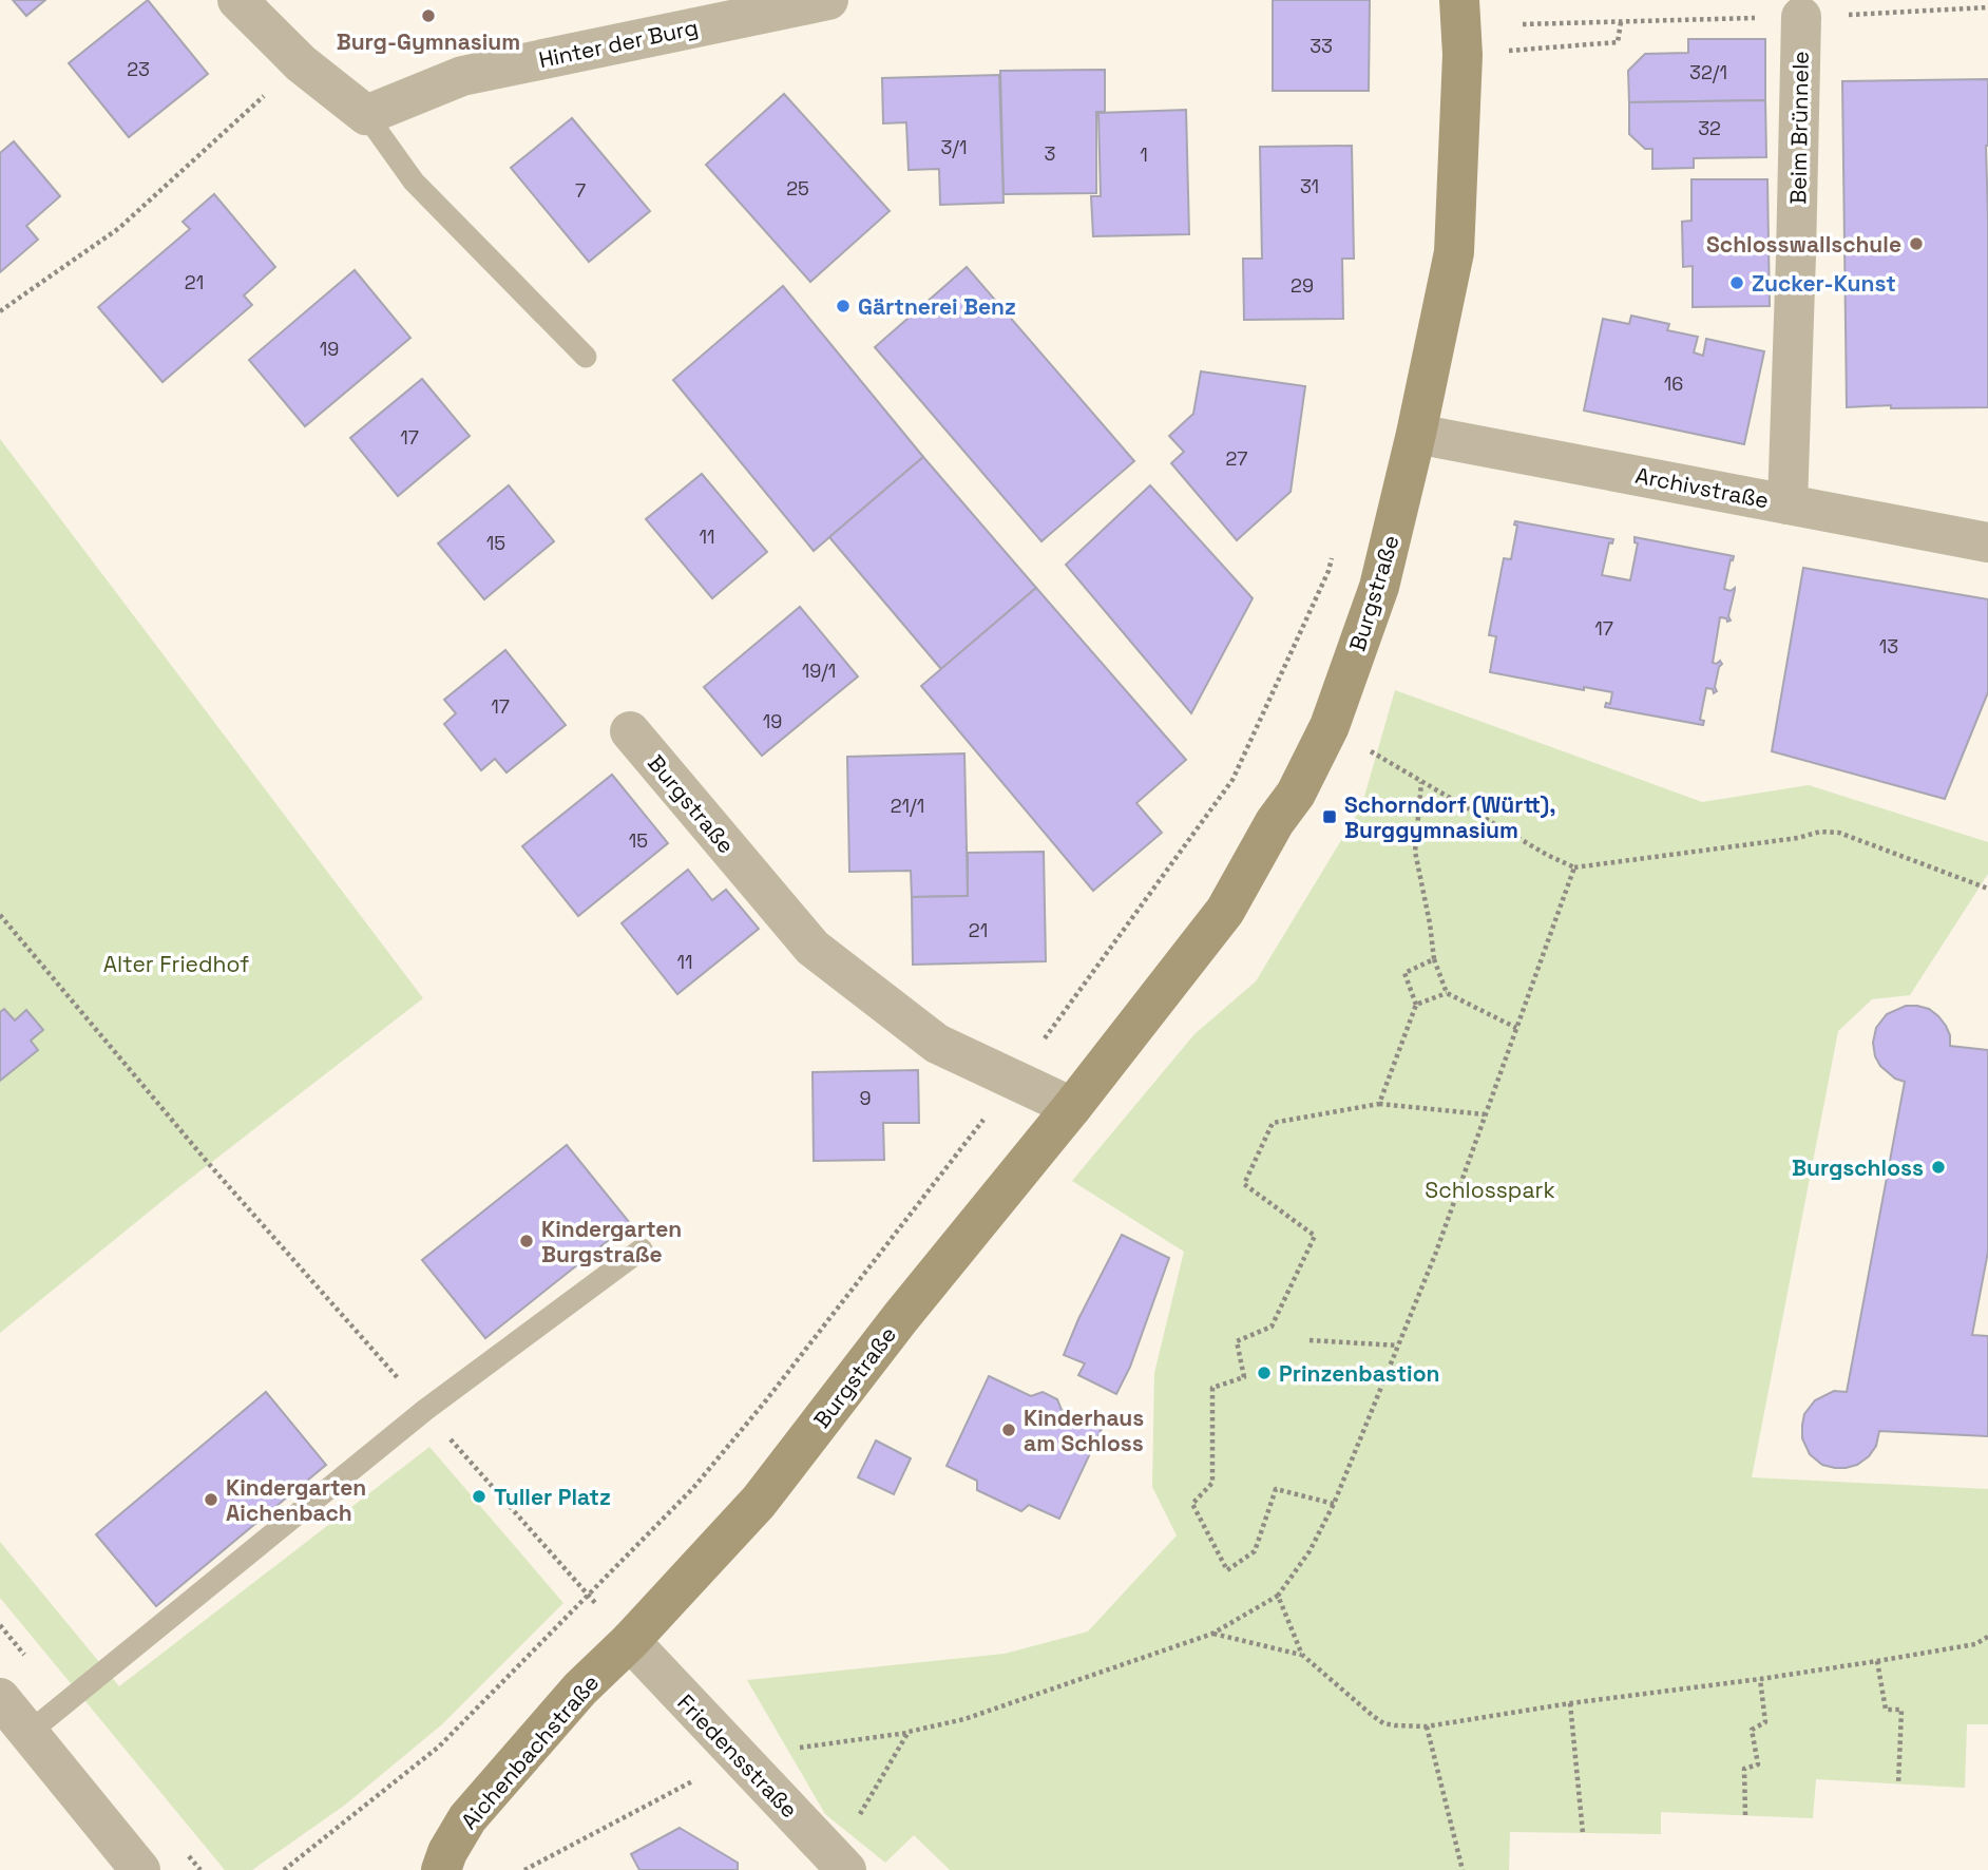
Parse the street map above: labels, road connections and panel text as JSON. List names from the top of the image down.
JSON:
{
  "streets": {
    "main road": ["Burgstraße", "Aichenbachstraße"],
    "street": [
      "Hinter der Burg",
      "Beim Brünnele",
      "Archivstraße",
      "Friedensstraße"
    ]
  },
  "crossings": [
    ["Beim Brünnele", "Archivstraße"],
    ["Archivstraße", "Burgstraße"],
    ["Burgstraße", "Aichenbachstraße"],
    ["Burgstraße", "Friedensstraße"],
    ["Aichenbachstraße", "Friedensstraße"]
  ],
  "parks": ["Alter Friedhof", "Schlosspark"],
  "places": {
    "other": [
      "Burg-Gymnasium",
      "Schlosswallschule",
      "Zucker-Kunst",
      "Gärtnerei Benz",
      "Burgschloss",
      "Kindergarten Burgstraße",
      "Prinzenbastion",
      "Kinderhaus am Schloss",
      "Tuller Platz",
      "Kindergarten Aichenbach"
    ],
    "transit": ["Schorndorf (Württ), Burggymnasium"]
  },
  "house_numbers": [
    "33",
    "23",
    "32/1",
    "32",
    "3/1",
    "3",
    "1",
    "31",
    "25",
    "7",
    "21",
    "29",
    "19",
    "16",
    "17",
    "27",
    "11",
    "15",
    "17",
    "13",
    "19/1",
    "17",
    "19",
    "21/1",
    "15",
    "21",
    "11",
    "9"
  ]
}
